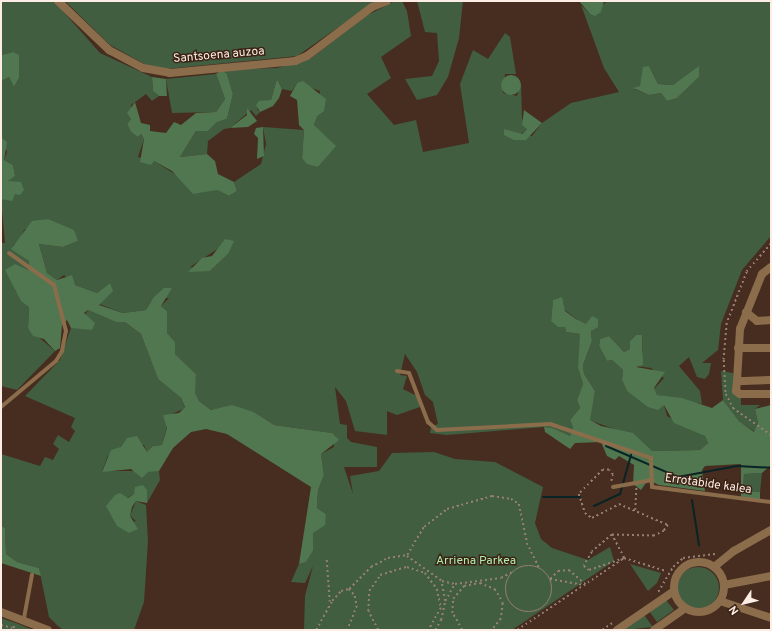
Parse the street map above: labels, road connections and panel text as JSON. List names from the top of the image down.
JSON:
{
  "streets": {
    "street": ["Santsoena auzoa"],
    "lane": ["Errotabide kalea"]
  },
  "parks": ["Arriena Parkea"],
  "north": "bottom left"
}
